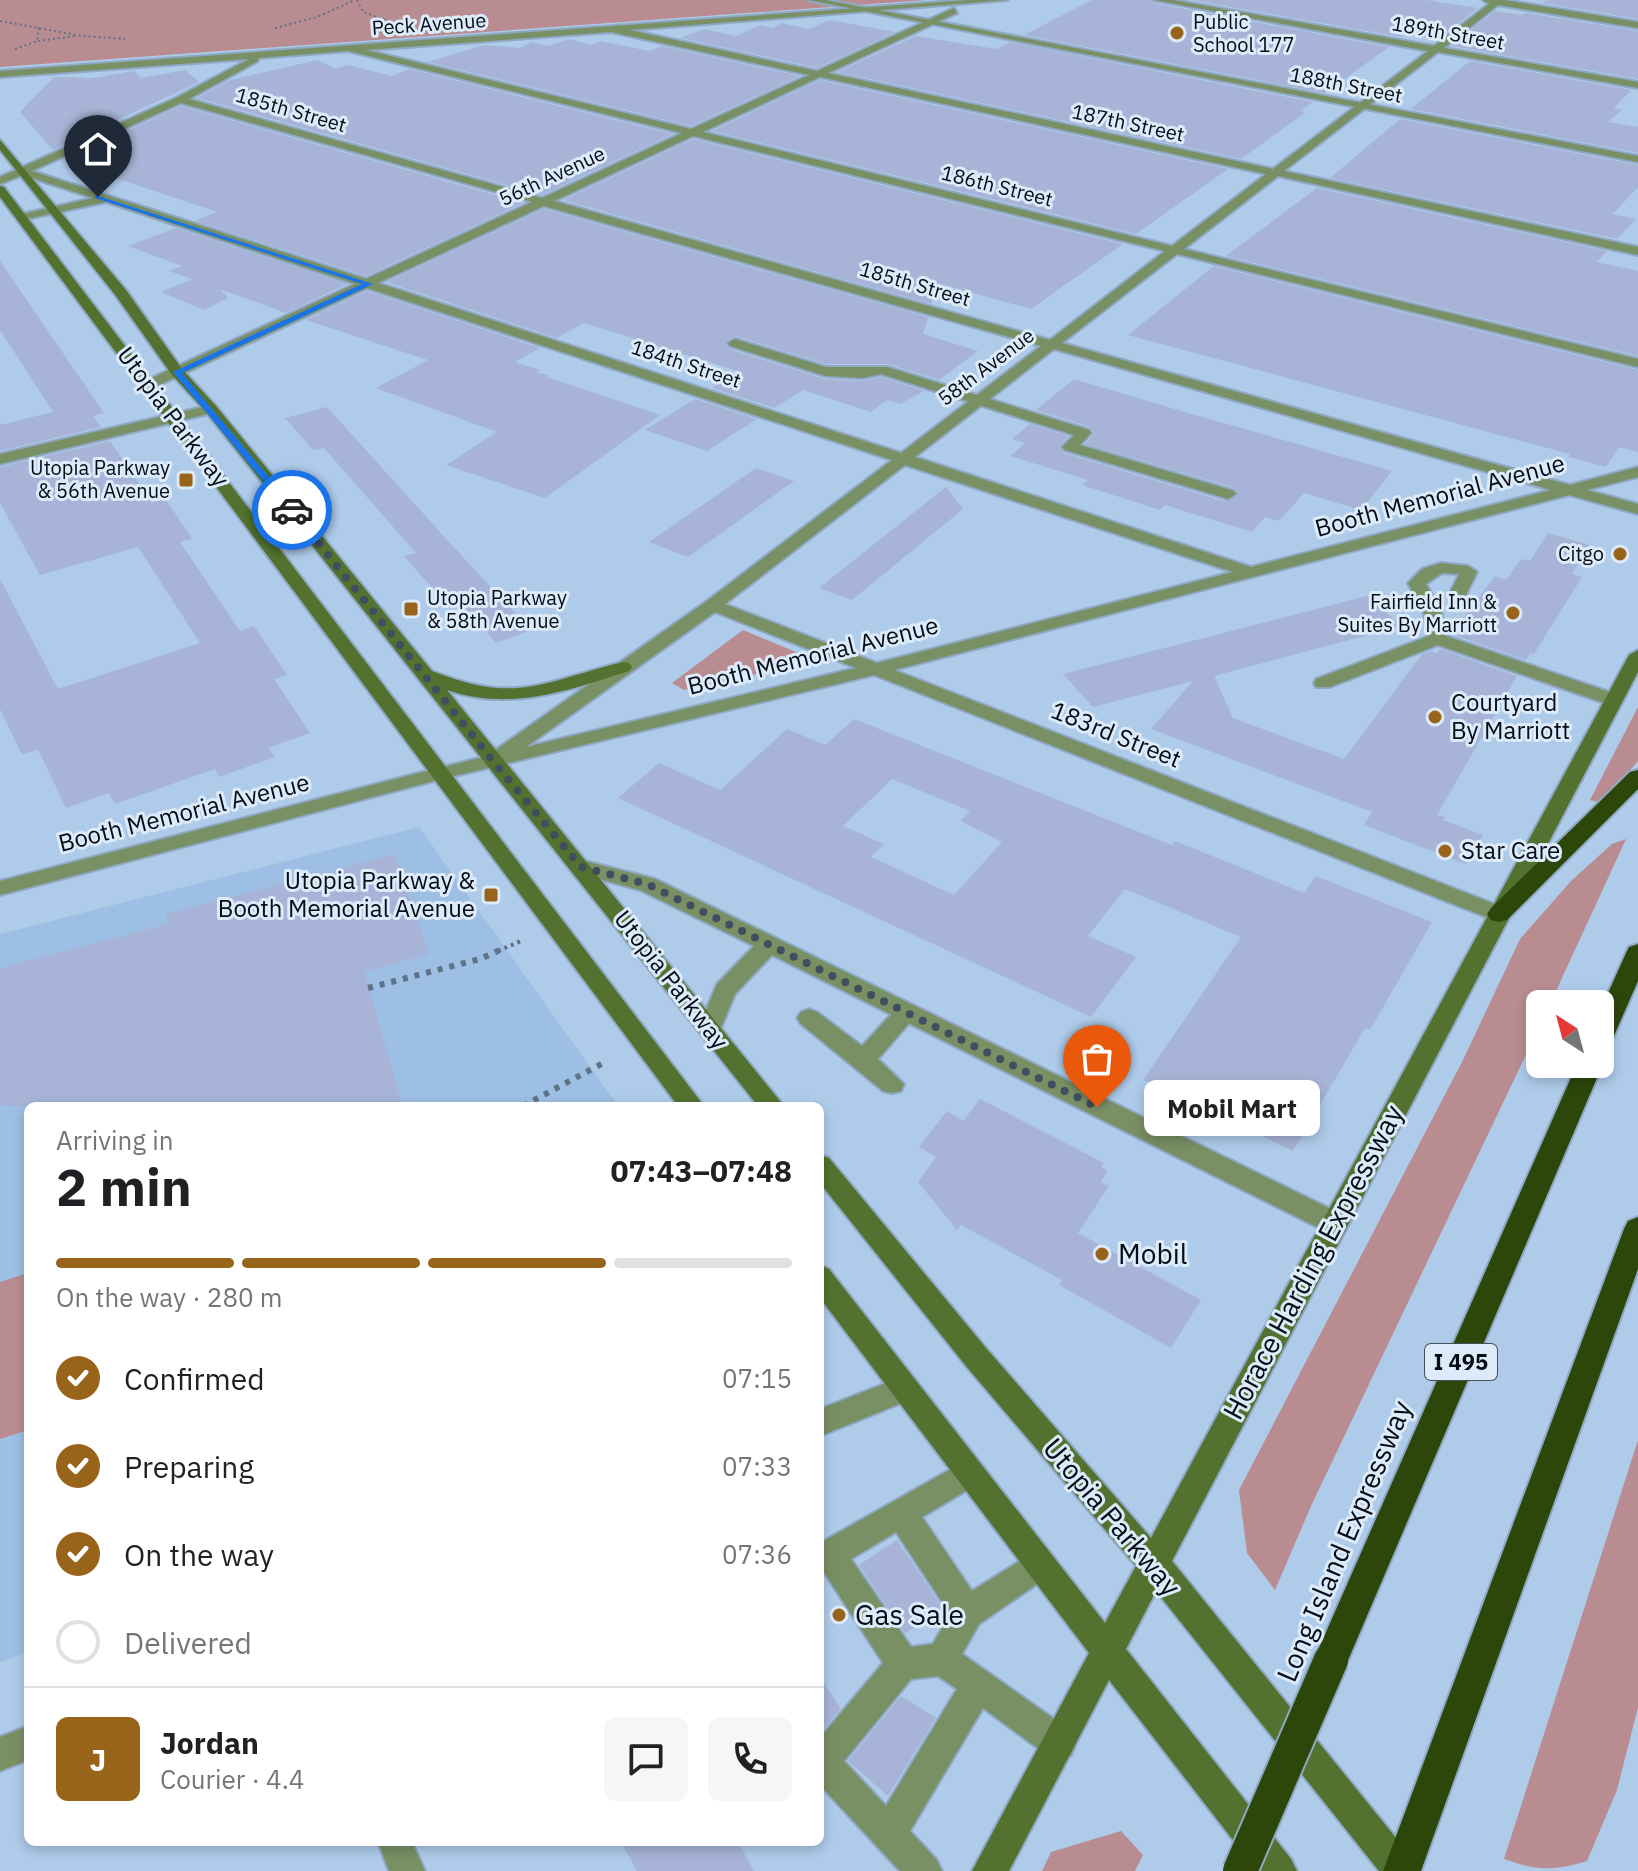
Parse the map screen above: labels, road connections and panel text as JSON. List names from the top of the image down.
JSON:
{
  "streets": {
    "highway": ["I 495", "Long Island Expressway"],
    "main road": ["Utopia Parkway", "Horace Harding Expressway"],
    "street": [
      "Peck Avenue",
      "189th Street",
      "188th Street",
      "185th Street",
      "187th Street",
      "56th Avenue",
      "186th Street",
      "184th Street",
      "58th Avenue",
      "Booth Memorial Avenue",
      "183rd Street"
    ]
  },
  "crossings": [
    ["Peck Avenue", "188th Street"],
    ["Peck Avenue", "187th Street"],
    ["Peck Avenue", "56th Avenue"],
    ["Peck Avenue", "186th Street"],
    ["189th Street", "58th Avenue"],
    ["188th Street", "56th Avenue"],
    ["188th Street", "58th Avenue"],
    ["185th Street", "56th Avenue"],
    ["185th Street", "58th Avenue"],
    ["185th Street", "Booth Memorial Avenue"],
    ["187th Street", "56th Avenue"],
    ["187th Street", "58th Avenue"],
    ["56th Avenue", "186th Street"],
    ["56th Avenue", "184th Street"],
    ["56th Avenue", "Utopia Parkway"],
    ["186th Street", "58th Avenue"],
    ["184th Street", "58th Avenue"],
    ["184th Street", "Utopia Parkway"],
    ["184th Street", "Booth Memorial Avenue"],
    ["58th Avenue", "Utopia Parkway"],
    ["58th Avenue", "Booth Memorial Avenue"],
    ["58th Avenue", "183rd Street"],
    ["Utopia Parkway", "Booth Memorial Avenue"],
    ["Utopia Parkway", "Horace Harding Expressway"],
    ["Booth Memorial Avenue", "183rd Street"],
    ["183rd Street", "Horace Harding Expressway"]
  ],
  "places": {
    "other": [
      "Public School 177",
      "Citgo",
      "Fairfield Inn & Suites By Marriott",
      "Courtyard By Marriott",
      "Star Care",
      "Mobil Mart",
      "Mobil",
      "Gas Sale"
    ],
    "transit": ["Utopia Parkway & 56th Avenue", "Utopia Parkway & 58th Avenue", "Utopia Parkway & Booth Memorial Avenue"]
  },
  "north": "top left",
  "page": {
    "bubble": "Mobil Mart",
    "heading": ["2 min", "Arriving in", "07:43–07:48"],
    "panel": ["Jordan", "Courier · 4.4"],
    "bar": "On the way · 280 m",
    "list": [
      ["Confirmed", "07:15"],
      ["Preparing", "07:33"],
      ["On the way", "07:36"],
      "Delivered"
    ],
    "round": "J"
  }
}
